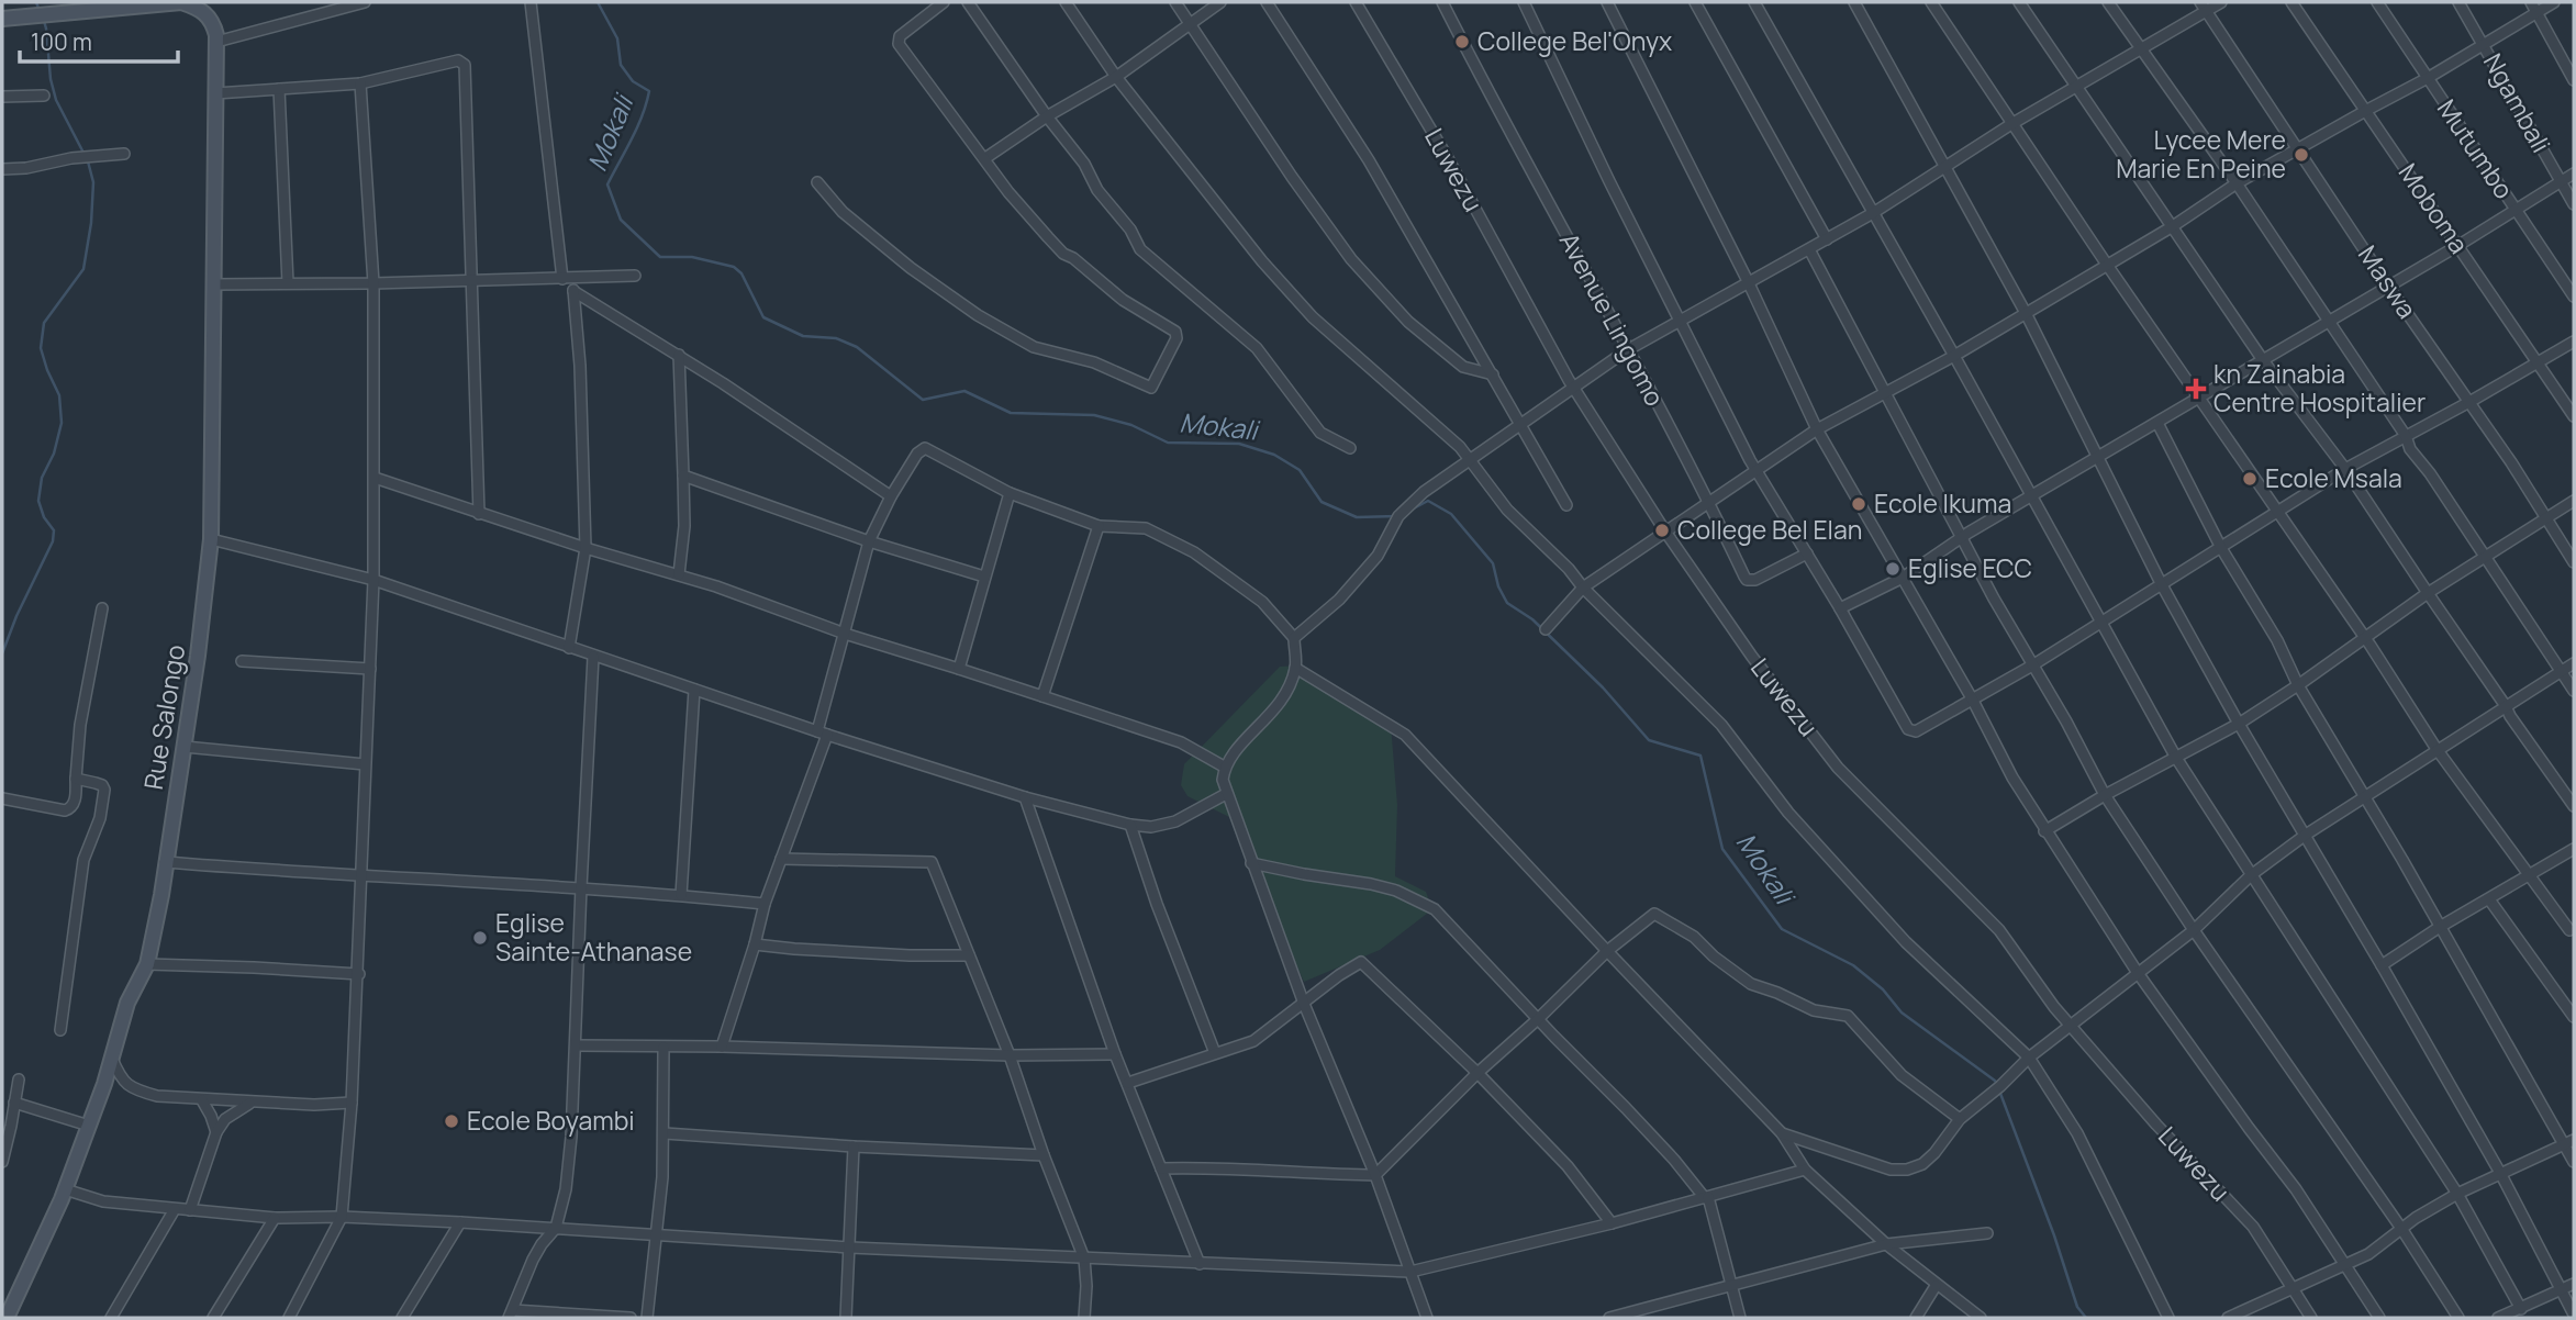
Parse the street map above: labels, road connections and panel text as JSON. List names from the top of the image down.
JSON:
{
  "streets": {
    "street": [
      "Ngambali",
      "Mutumbo",
      "Luwezu",
      "Moboma",
      "Maswa",
      "Avenue Lingomo",
      "Rue Salongo"
    ]
  },
  "water": ["Mokali"],
  "places": {
    "other": [
      "College Bel'Onyx",
      "Lycee Mere Marie En Peine",
      "Ecole Msala",
      "Ecole Ikuma",
      "College Bel Elan",
      "Eglise ECC",
      "Eglise Sainte-Athanase",
      "Ecole Boyambi"
    ],
    "health": ["kn Zainabia Centre Hospitalier"]
  },
  "scale_bar": "100 m"
}
